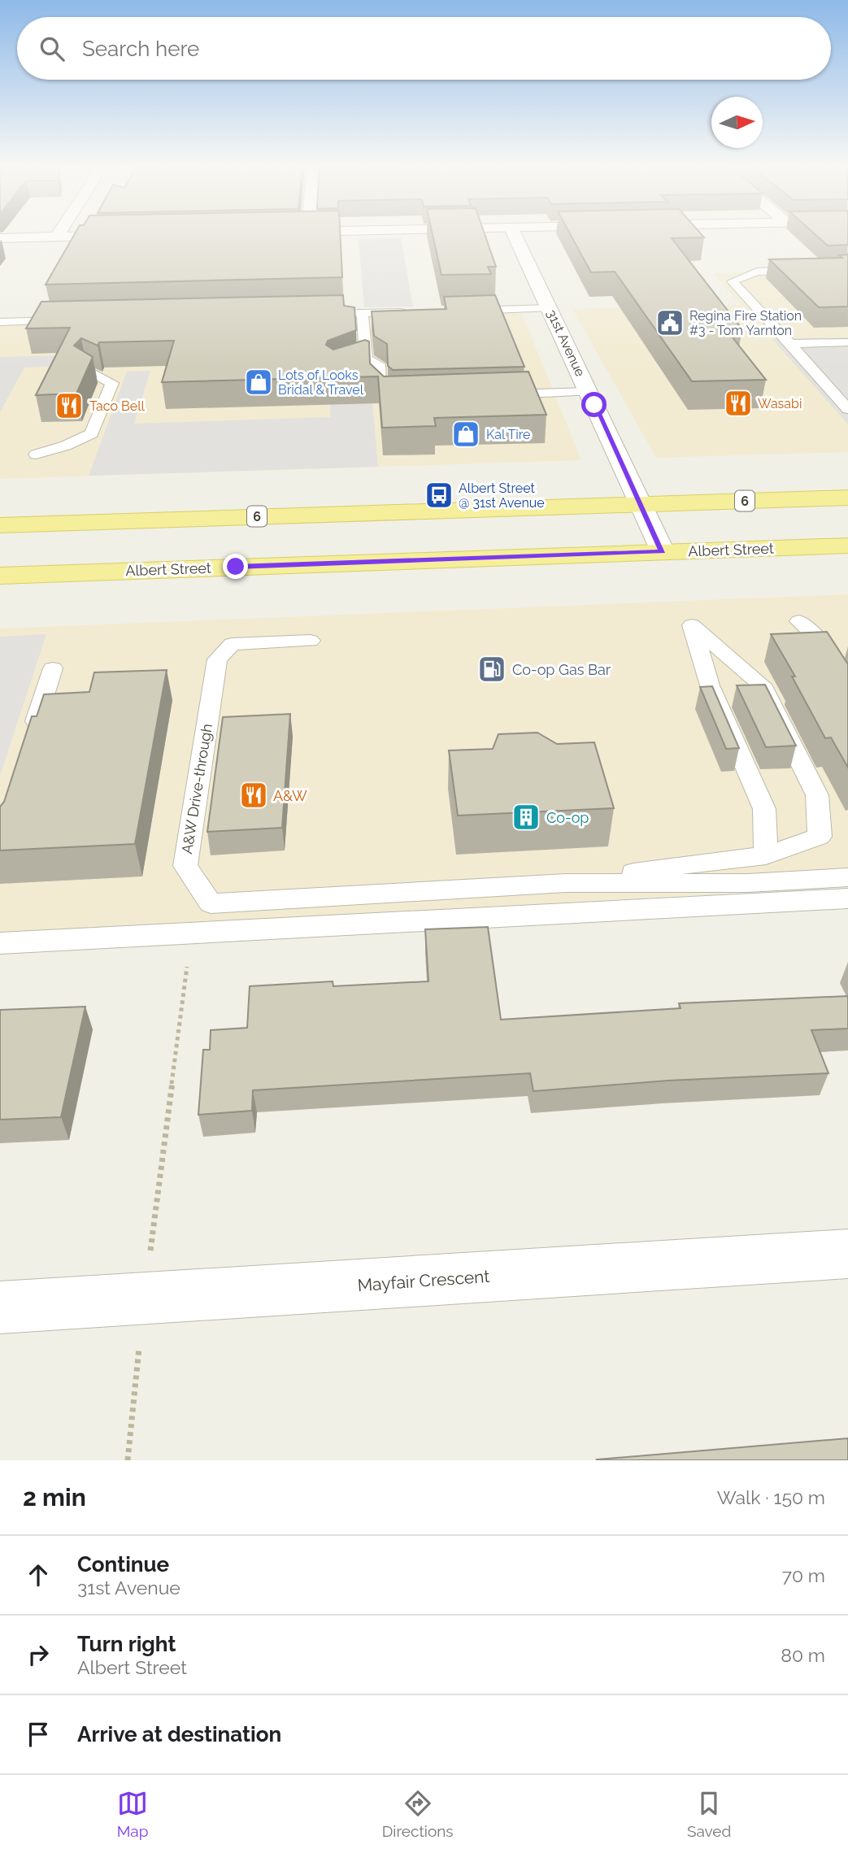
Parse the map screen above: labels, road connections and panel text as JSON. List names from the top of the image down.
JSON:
{
  "streets": {
    "main road": ["6", "Albert Street"],
    "street": ["31st Avenue", "Mayfair Crescent"],
    "lane": ["A&W Drive-through"]
  },
  "crossings": [
    ["31st Avenue", "6"],
    ["31st Avenue", "Albert Street"]
  ],
  "places": {
    "public building": ["Regina Fire Station #3 - Tom Yarnton"],
    "shop": ["Lots of Looks Bridal & Travel", "Kal Tire"],
    "restaurant": ["Wasabi", "Taco Bell", "A&W"],
    "bus stop": ["Albert Street @ 31st Avenue"],
    "fuel station": ["Co-op Gas Bar"],
    "building": ["Co-op"]
  },
  "north": "right",
  "page": {
    "search": "Search here",
    "heading": ["2 min", "Walk · 150 m"],
    "list": [
      ["Continue", "31st Avenue", "70 m"],
      ["Turn right", "Albert Street", "80 m"],
      "Arrive at destination"
    ],
    "nav": ["Map", "Directions", "Saved"]
  }
}
